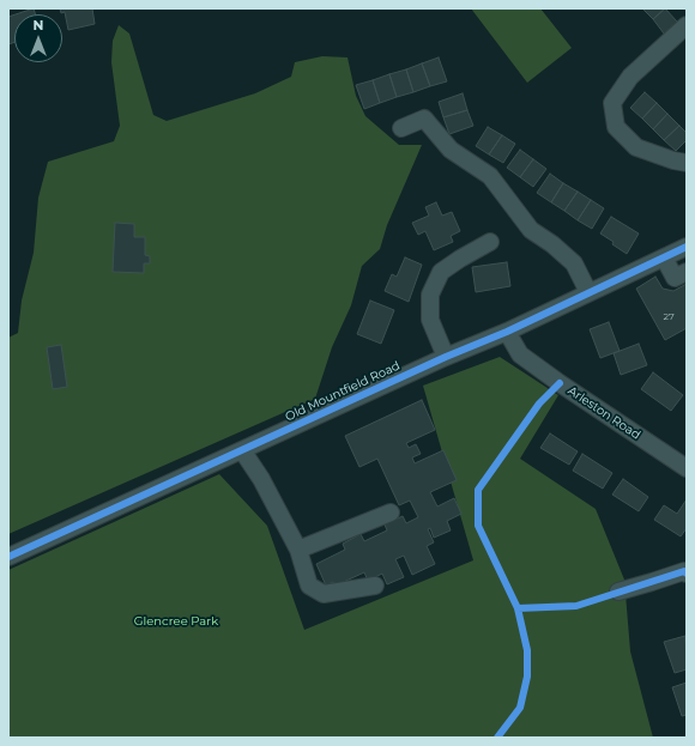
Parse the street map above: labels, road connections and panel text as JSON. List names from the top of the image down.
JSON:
{
  "streets": {
    "street": ["Old Mountfield Road", "Arleston Road"]
  },
  "crossings": [
    ["Old Mountfield Road", "Arleston Road"]
  ],
  "parks": ["Glencree Park"],
  "house_numbers": ["27"],
  "north": "top"
}
